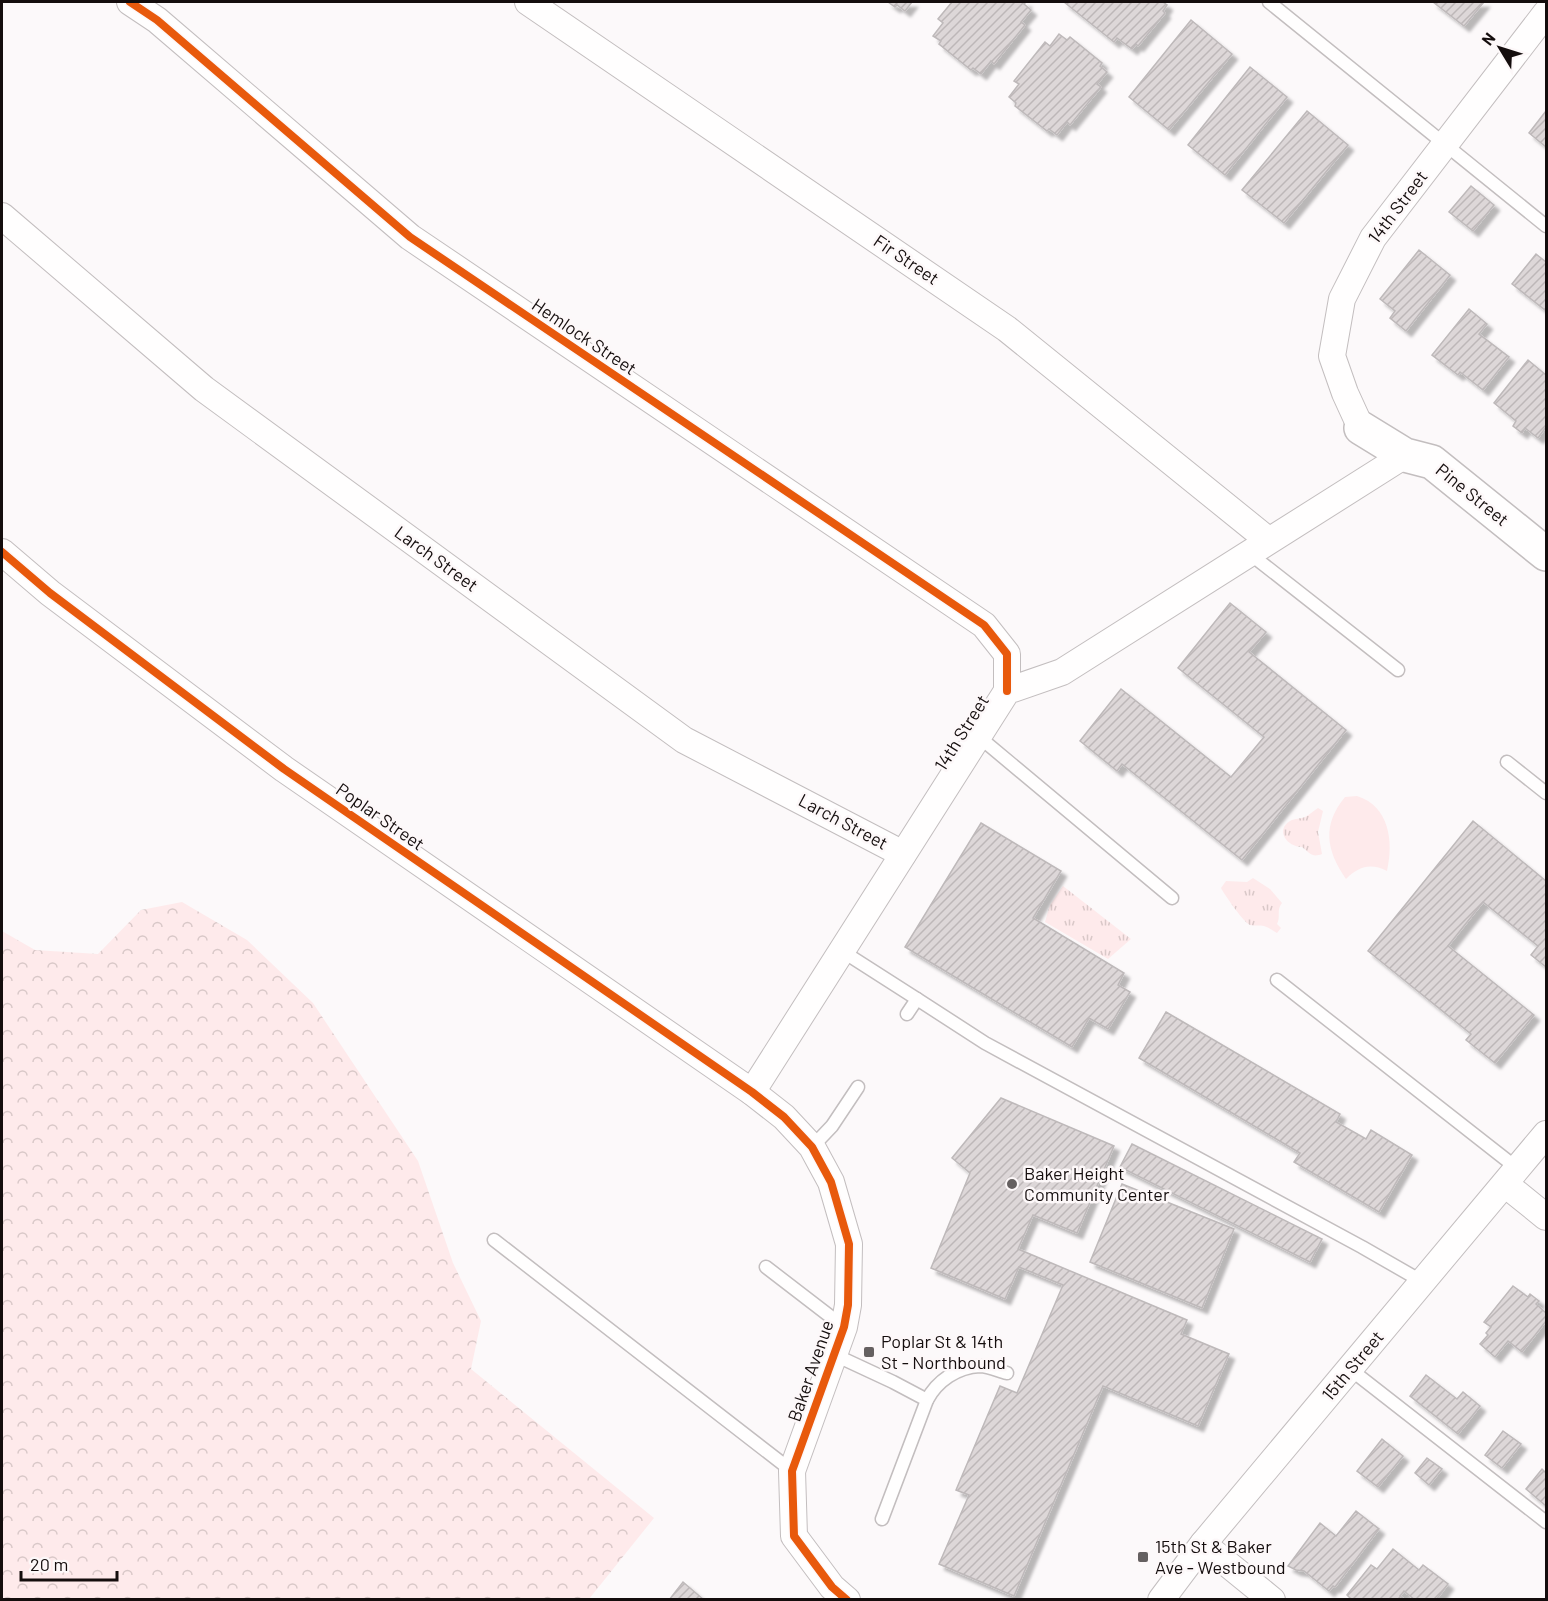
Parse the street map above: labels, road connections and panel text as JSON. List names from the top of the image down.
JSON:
{
  "streets": {
    "street": [
      "14th Street",
      "Fir Street",
      "Hemlock Street",
      "Pine Street",
      "Larch Street",
      "Poplar Street",
      "15th Street",
      "Baker Avenue"
    ]
  },
  "crossings": [
    ["14th Street", "Fir Street"],
    ["14th Street", "Hemlock Street"],
    ["14th Street", "Pine Street"],
    ["14th Street", "Larch Street"],
    ["14th Street", "Poplar Street"],
    ["14th Street", "Baker Avenue"],
    ["Poplar Street", "Baker Avenue"]
  ],
  "places": {
    "other": ["Baker Height Community Center"],
    "transit": ["Poplar St & 14th St - Northbound", "15th St & Baker Ave - Westbound"]
  },
  "scale_bar": "20 m",
  "north": "top left"
}
